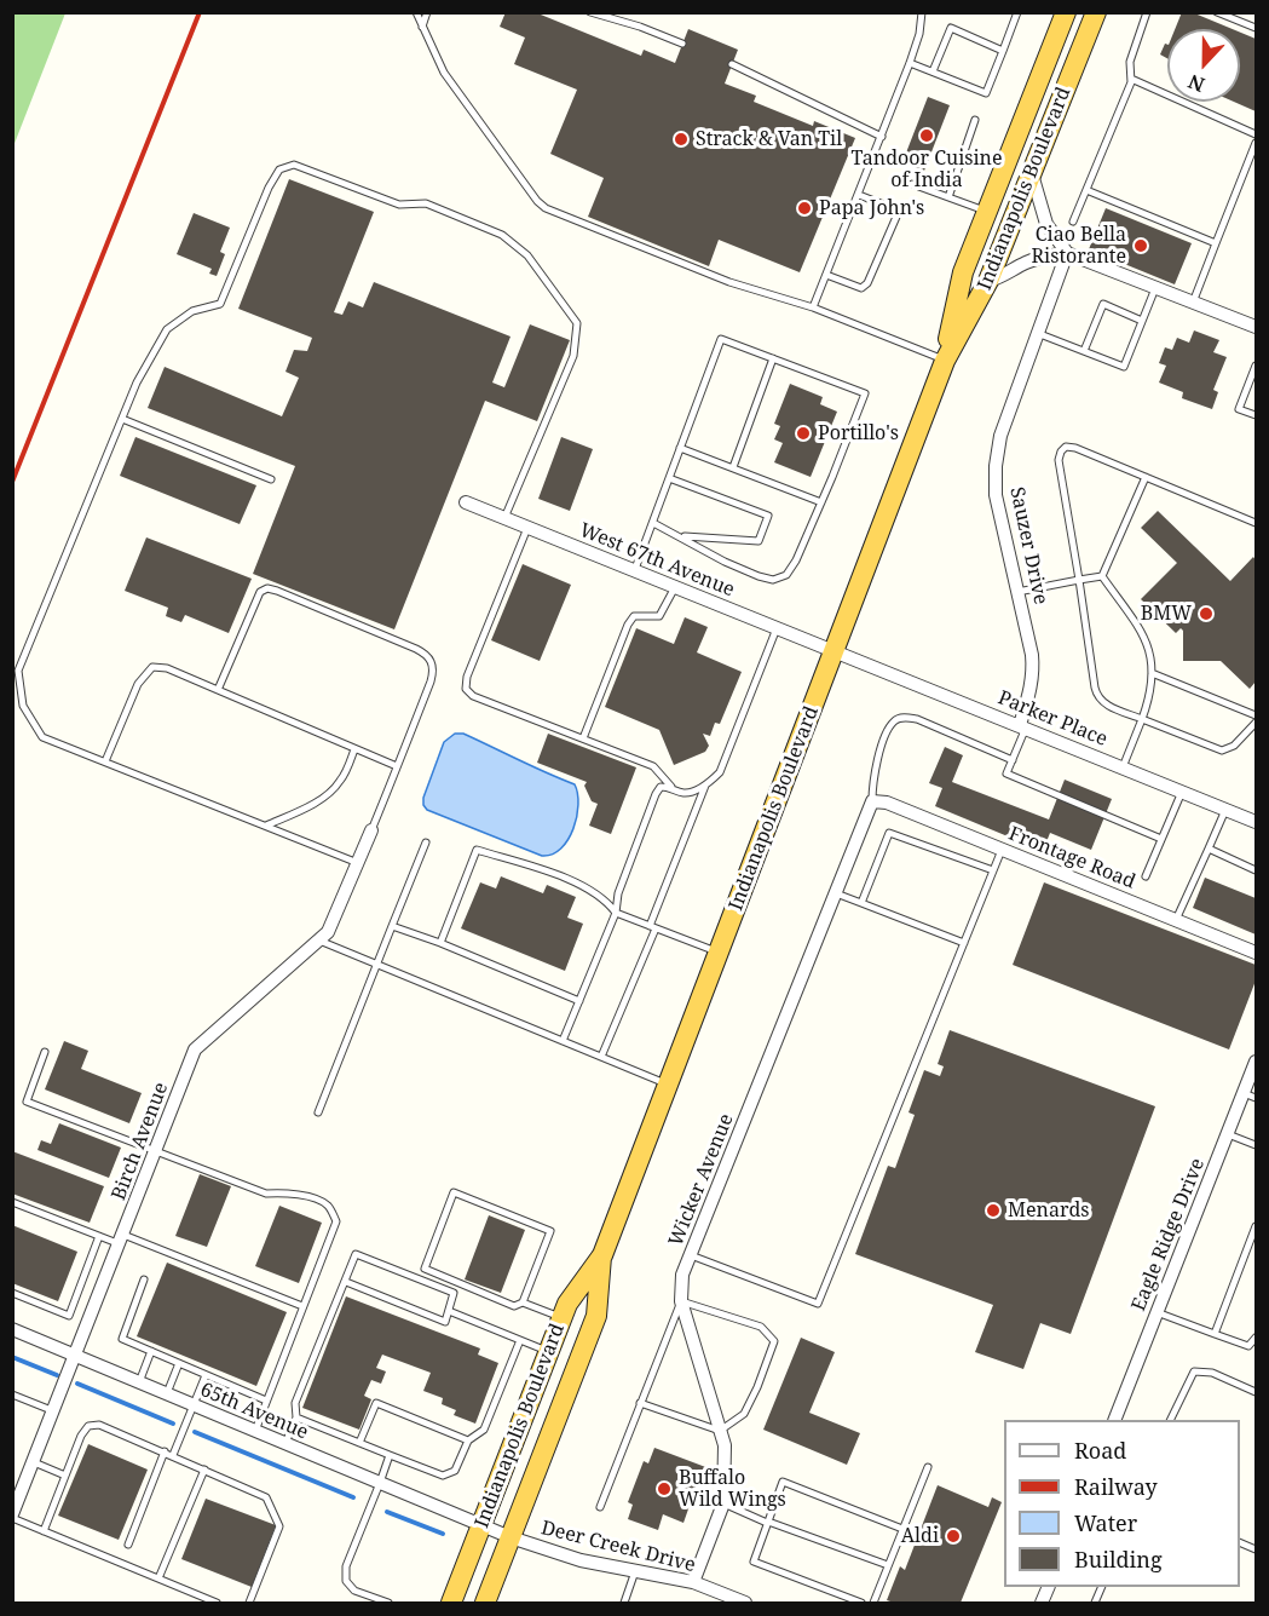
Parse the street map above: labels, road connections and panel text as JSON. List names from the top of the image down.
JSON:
{
  "streets": {
    "highway": ["Indianapolis Boulevard"],
    "street": [
      "Sauzer Drive",
      "West 67th Avenue",
      "Parker Place",
      "Frontage Road",
      "Birch Avenue",
      "Wicker Avenue",
      "Eagle Ridge Drive",
      "65th Avenue",
      "Deer Creek Drive"
    ]
  },
  "crossings": [
    ["Indianapolis Boulevard", "West 67th Avenue"],
    ["Indianapolis Boulevard", "Parker Place"],
    ["Indianapolis Boulevard", "65th Avenue"],
    ["Indianapolis Boulevard", "Deer Creek Drive"],
    ["Sauzer Drive", "Parker Place"],
    ["West 67th Avenue", "Parker Place"],
    ["Frontage Road", "Wicker Avenue"],
    ["Birch Avenue", "65th Avenue"],
    ["Wicker Avenue", "Deer Creek Drive"],
    ["65th Avenue", "Deer Creek Drive"]
  ],
  "places": [
    "Tandoor Cuisine of India",
    "Strack & Van Til",
    "Papa John's",
    "Ciao Bella Ristorante",
    "Portillo's",
    "BMW",
    "Menards",
    "Buffalo Wild Wings",
    "Aldi"
  ],
  "legend": [
    "Road",
    "Railway",
    "Water",
    "Building"
  ],
  "north": "bottom"
}
